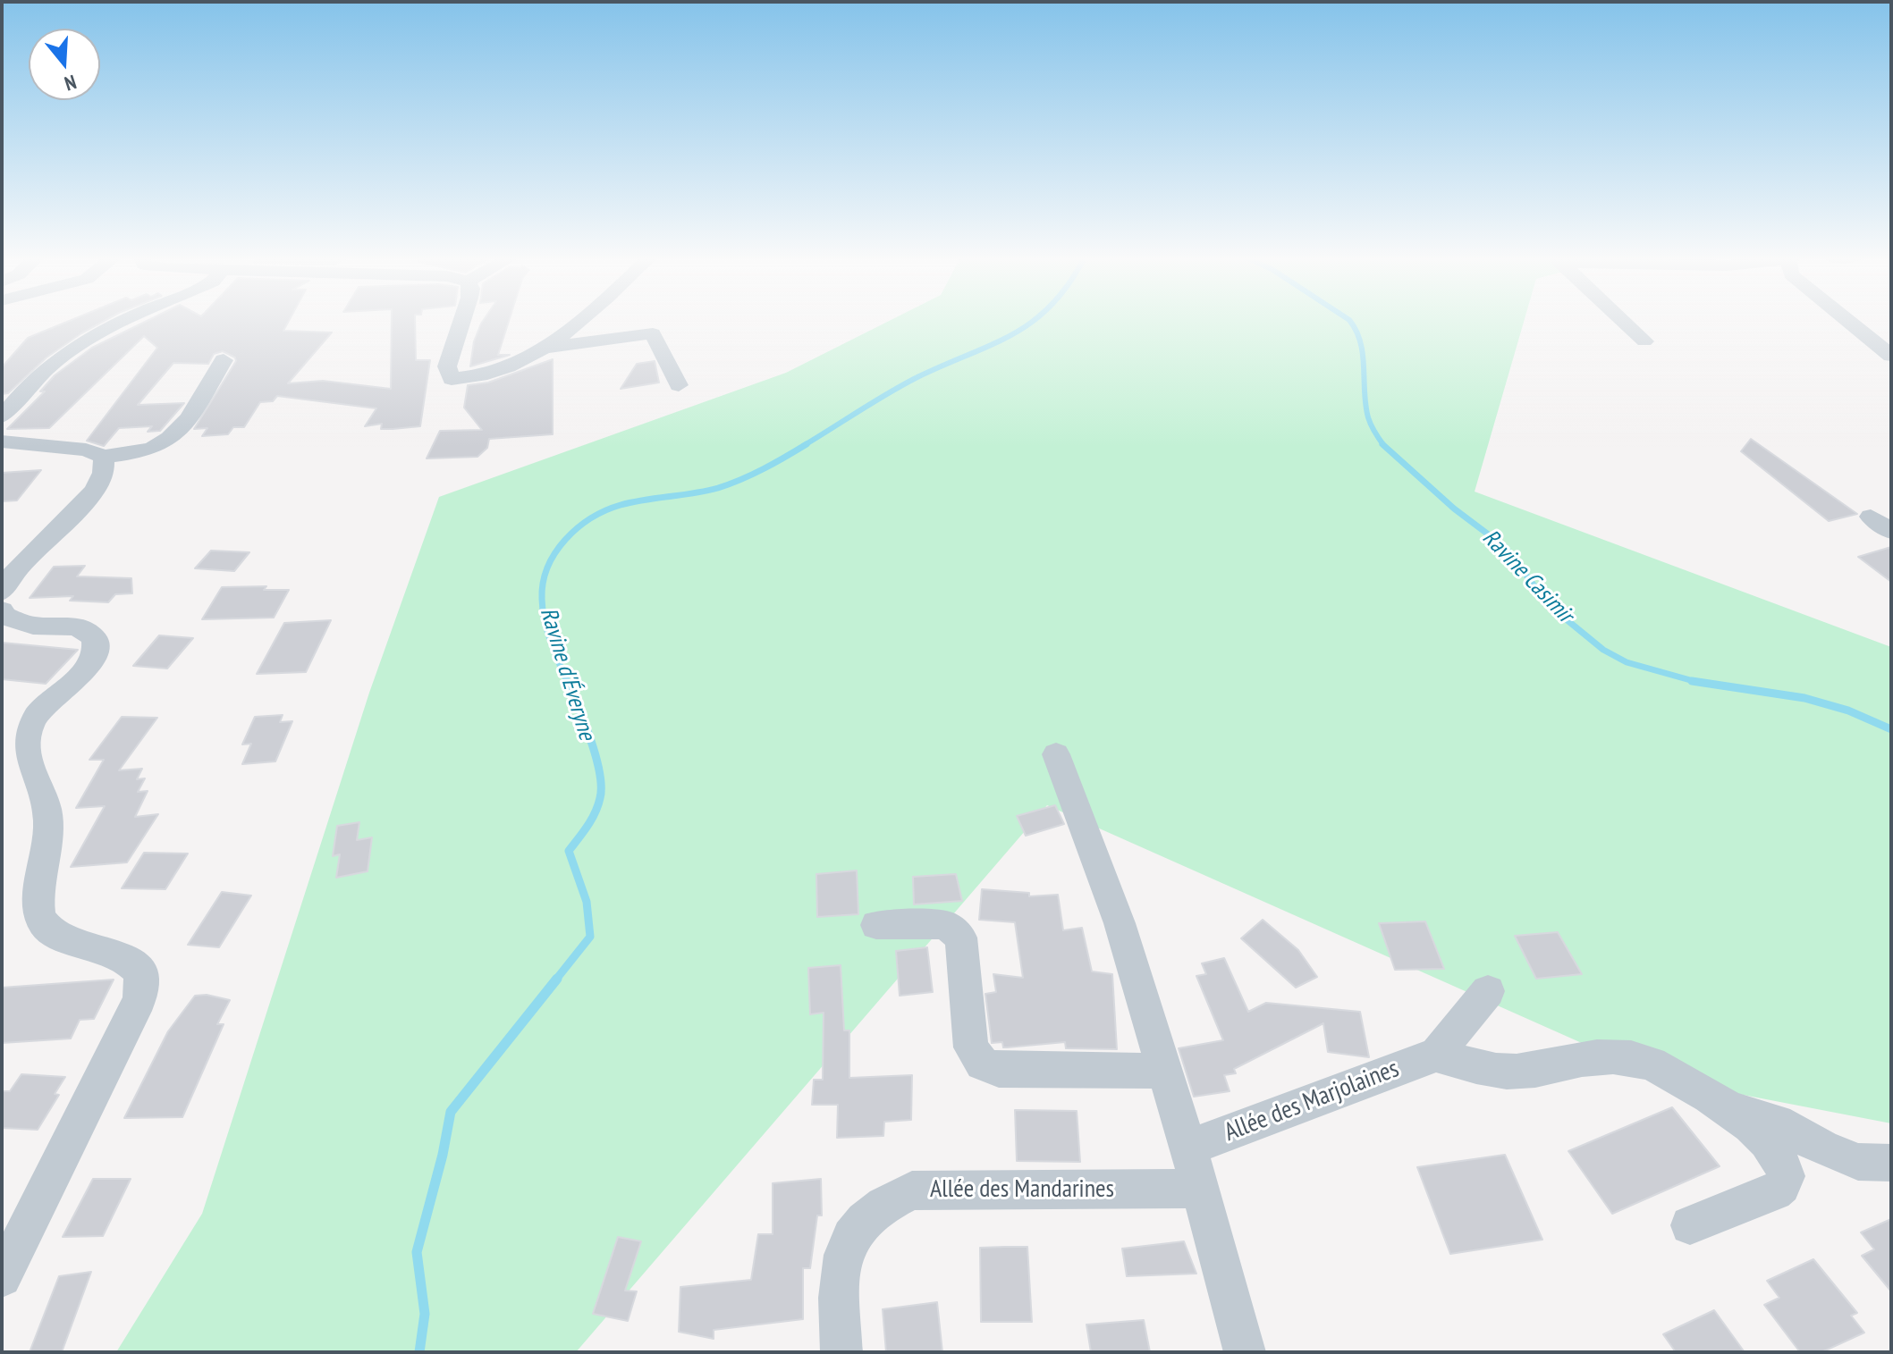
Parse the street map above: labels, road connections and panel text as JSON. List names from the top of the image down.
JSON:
{
  "streets": {
    "street": ["Allée des Marjolaines", "Allée des Mandarines"]
  },
  "water": ["Ravine Casimir", "Ravine d'Éveryne"],
  "north": "bottom"
}
